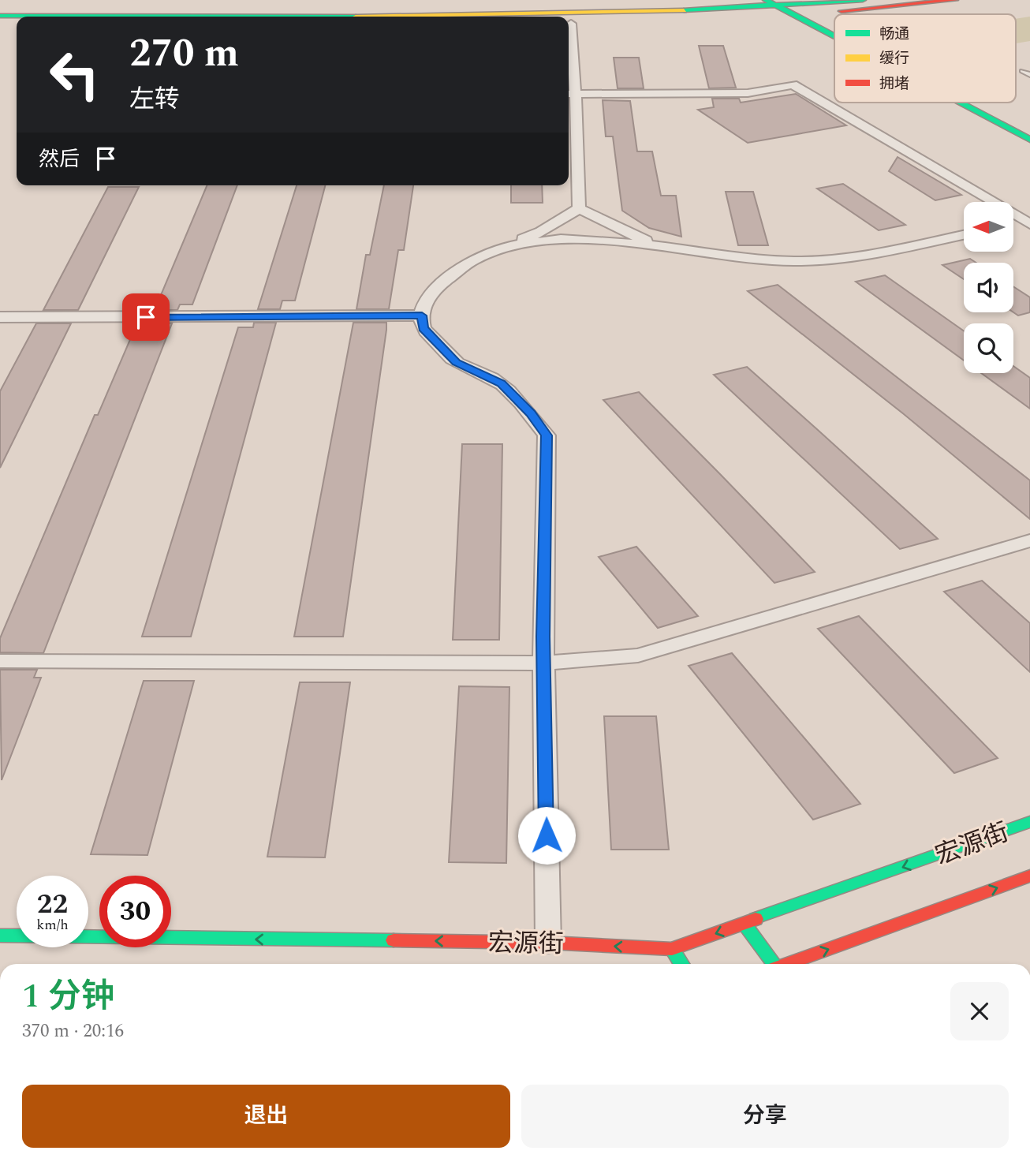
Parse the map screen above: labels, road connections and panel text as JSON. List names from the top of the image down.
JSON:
{
  "streets": {
    "main road": ["宏源街"]
  },
  "one_way": ["宏源街"],
  "legend": ["畅通", "缓行", "拥堵"],
  "north": "left",
  "page": {
    "turn": ["270 m", "左转"],
    "then": "然后",
    "speed": "22 km/h",
    "limit": "30",
    "heading": ["1 分钟", "370 m · 20:16"],
    "buttons": ["退出", "分享"]
  }
}
